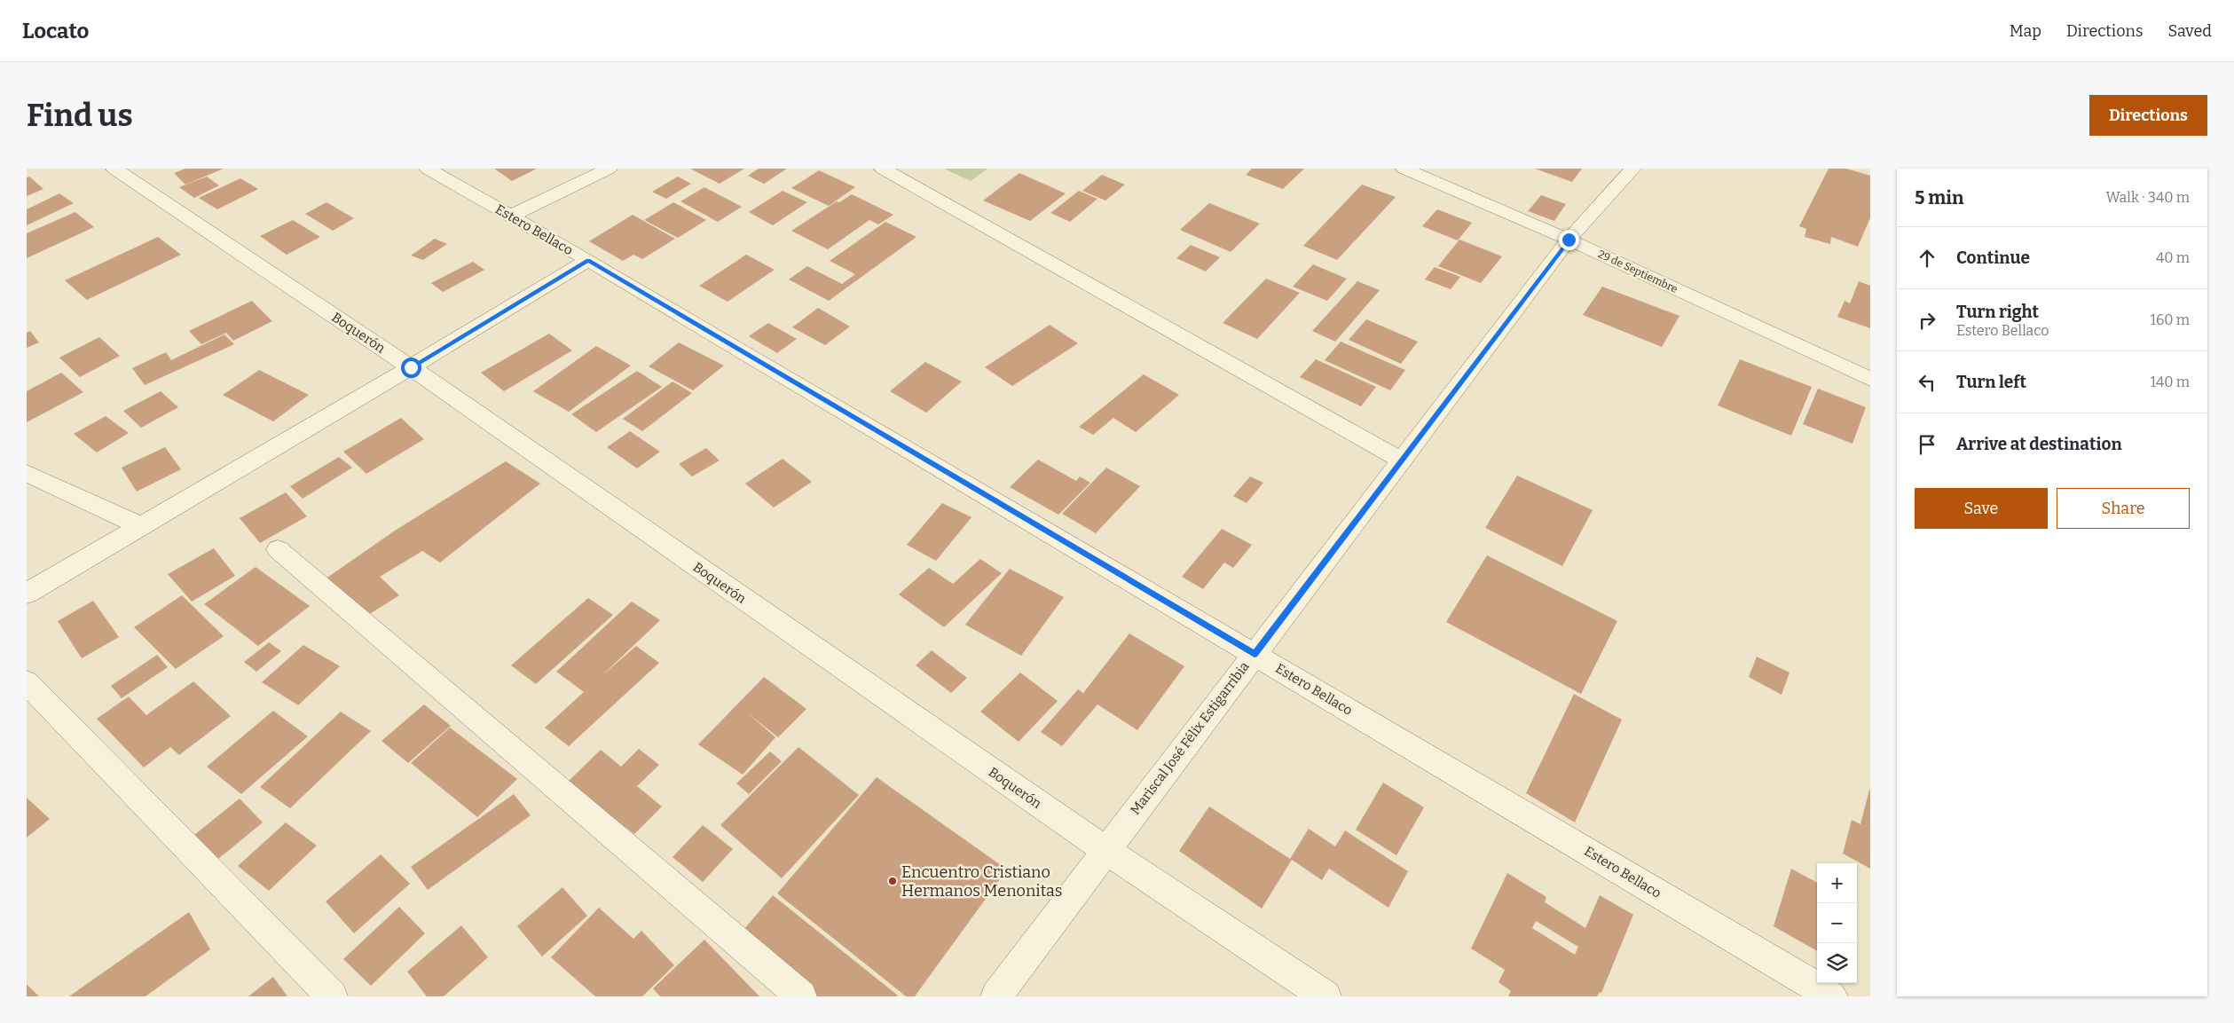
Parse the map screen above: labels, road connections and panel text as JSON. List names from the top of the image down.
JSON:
{
  "streets": {
    "street": [
      "Estero Bellaco",
      "29 de Septiembre",
      "Boquerón",
      "Mariscal José Félix Estigarribia"
    ]
  },
  "crossings": [
    ["Estero Bellaco", "Mariscal José Félix Estigarribia"],
    ["29 de Septiembre", "Mariscal José Félix Estigarribia"],
    ["Boquerón", "Mariscal José Félix Estigarribia"]
  ],
  "places": ["Encuentro Cristiano Hermanos Menonitas"],
  "page": {
    "header": "Locato",
    "nav": ["Map", "Directions", "Saved"],
    "buttons": [
      "Directions",
      ["Save", "Share"]
    ],
    "title": "Find us",
    "heading": ["5 min", "Walk · 340 m"],
    "list": [
      ["Continue", "40 m"],
      ["Turn right", "Estero Bellaco", "160 m"],
      ["Turn left", "140 m"],
      "Arrive at destination"
    ],
    "map_buttons": ["+", "−"]
  }
}
